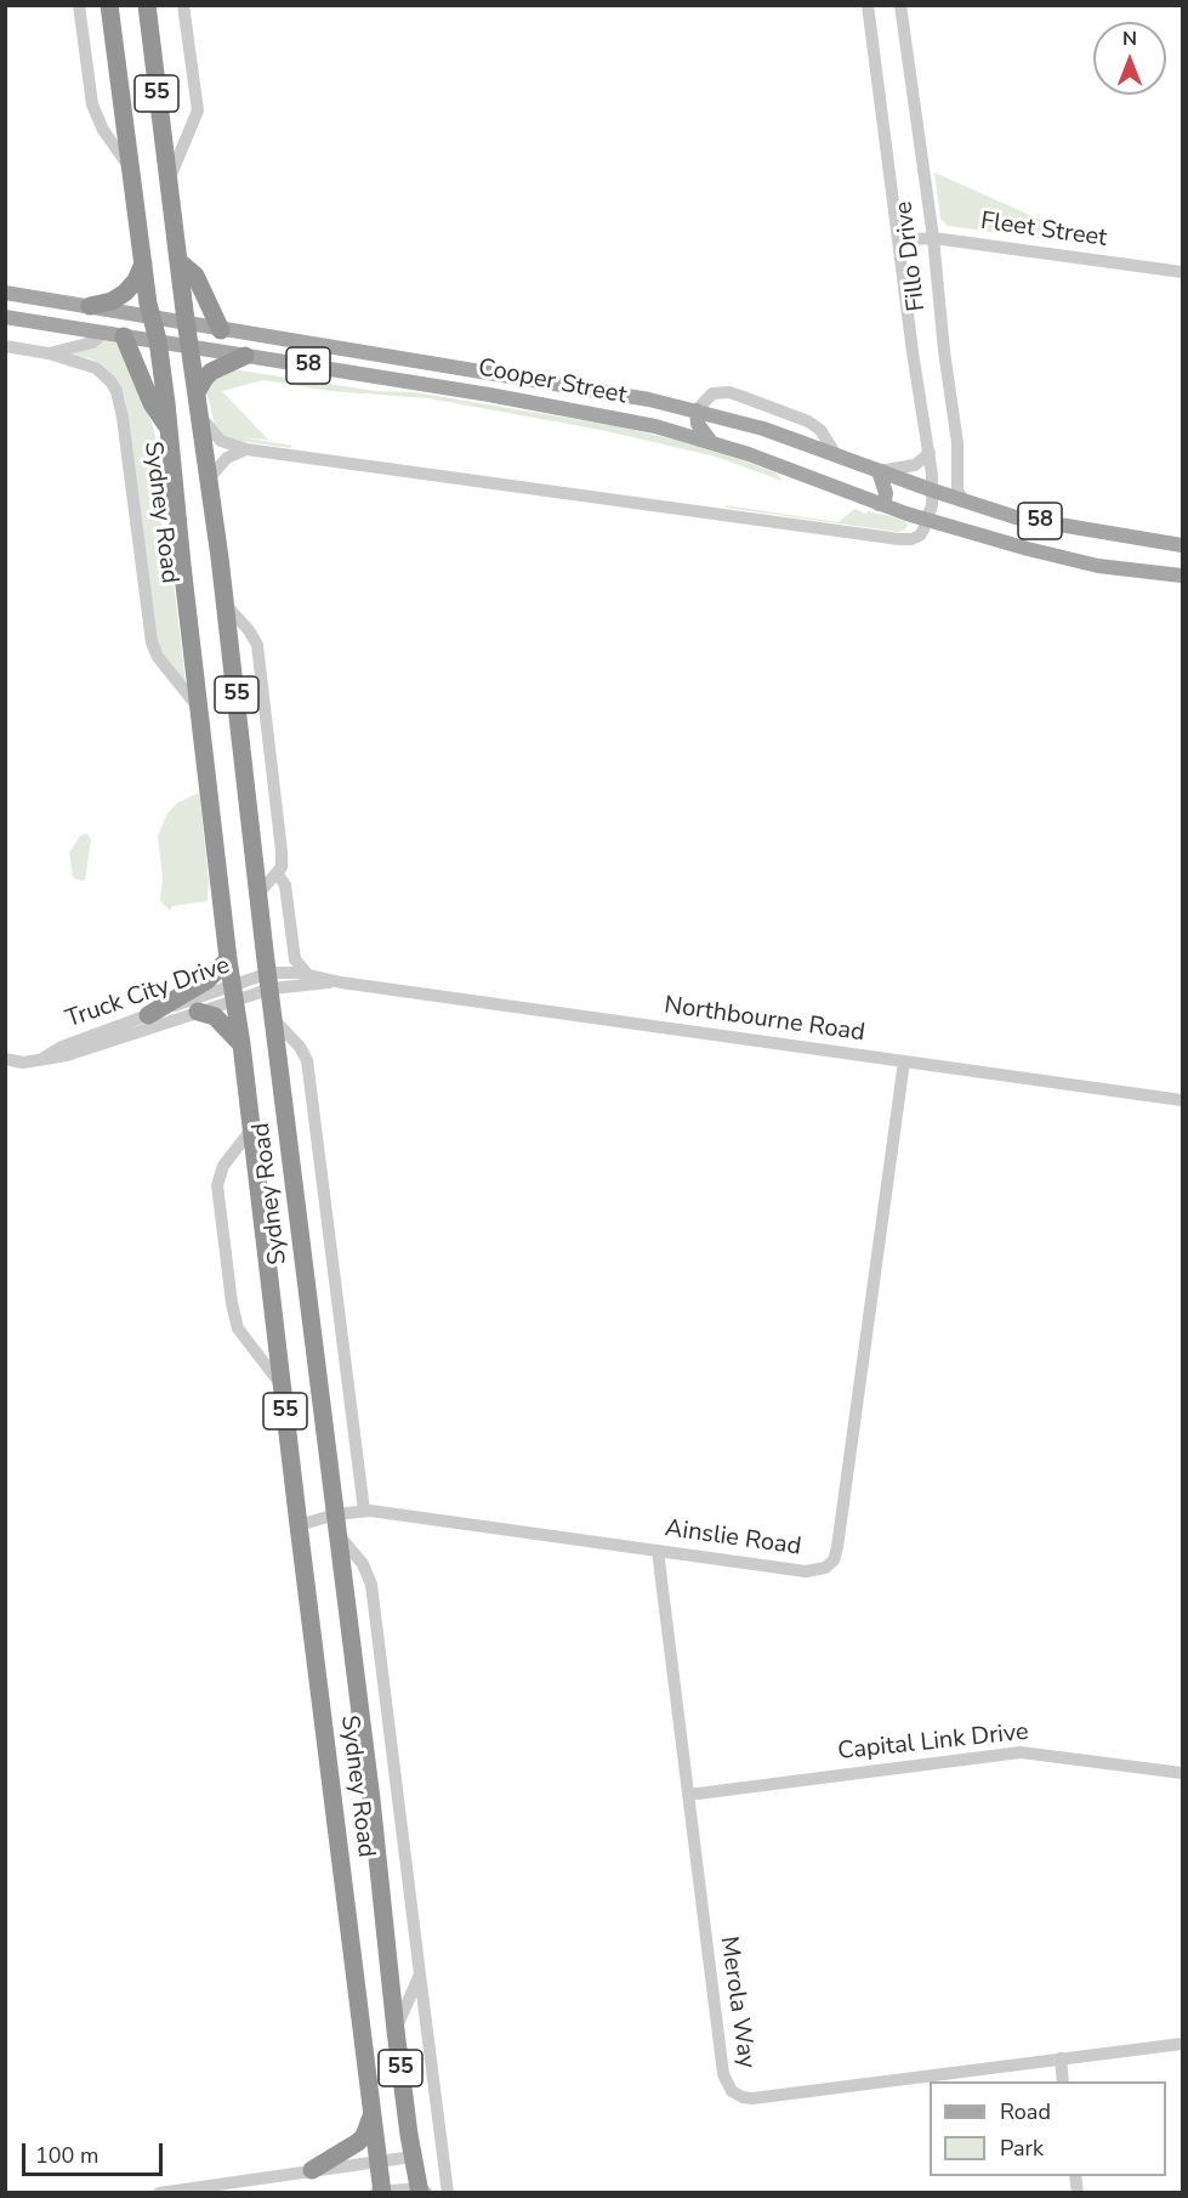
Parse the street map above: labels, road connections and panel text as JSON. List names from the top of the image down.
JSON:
{
  "streets": {
    "highway": ["55", "Sydney Road"],
    "main road": ["58", "Cooper Street"],
    "street": [
      "Fleet Street",
      "Fillo Drive",
      "Truck City Drive",
      "Northbourne Road",
      "Ainslie Road",
      "Capital Link Drive",
      "Merola Way"
    ]
  },
  "crossings": [
    ["55", "58"],
    ["55", "Cooper Street"],
    ["55", "Sydney Road"],
    ["Fleet Street", "Fillo Drive"],
    ["Fillo Drive", "Cooper Street"],
    ["58", "Cooper Street"],
    ["58", "Sydney Road"],
    ["Cooper Street", "Sydney Road"],
    ["Sydney Road", "Truck City Drive"],
    ["Sydney Road", "Northbourne Road"],
    ["Sydney Road", "Ainslie Road"],
    ["Truck City Drive", "Northbourne Road"],
    ["Northbourne Road", "Ainslie Road"],
    ["Ainslie Road", "Merola Way"],
    ["Capital Link Drive", "Merola Way"]
  ],
  "legend": ["Road", "Park"],
  "scale_bar": "100 m",
  "north": "top"
}
